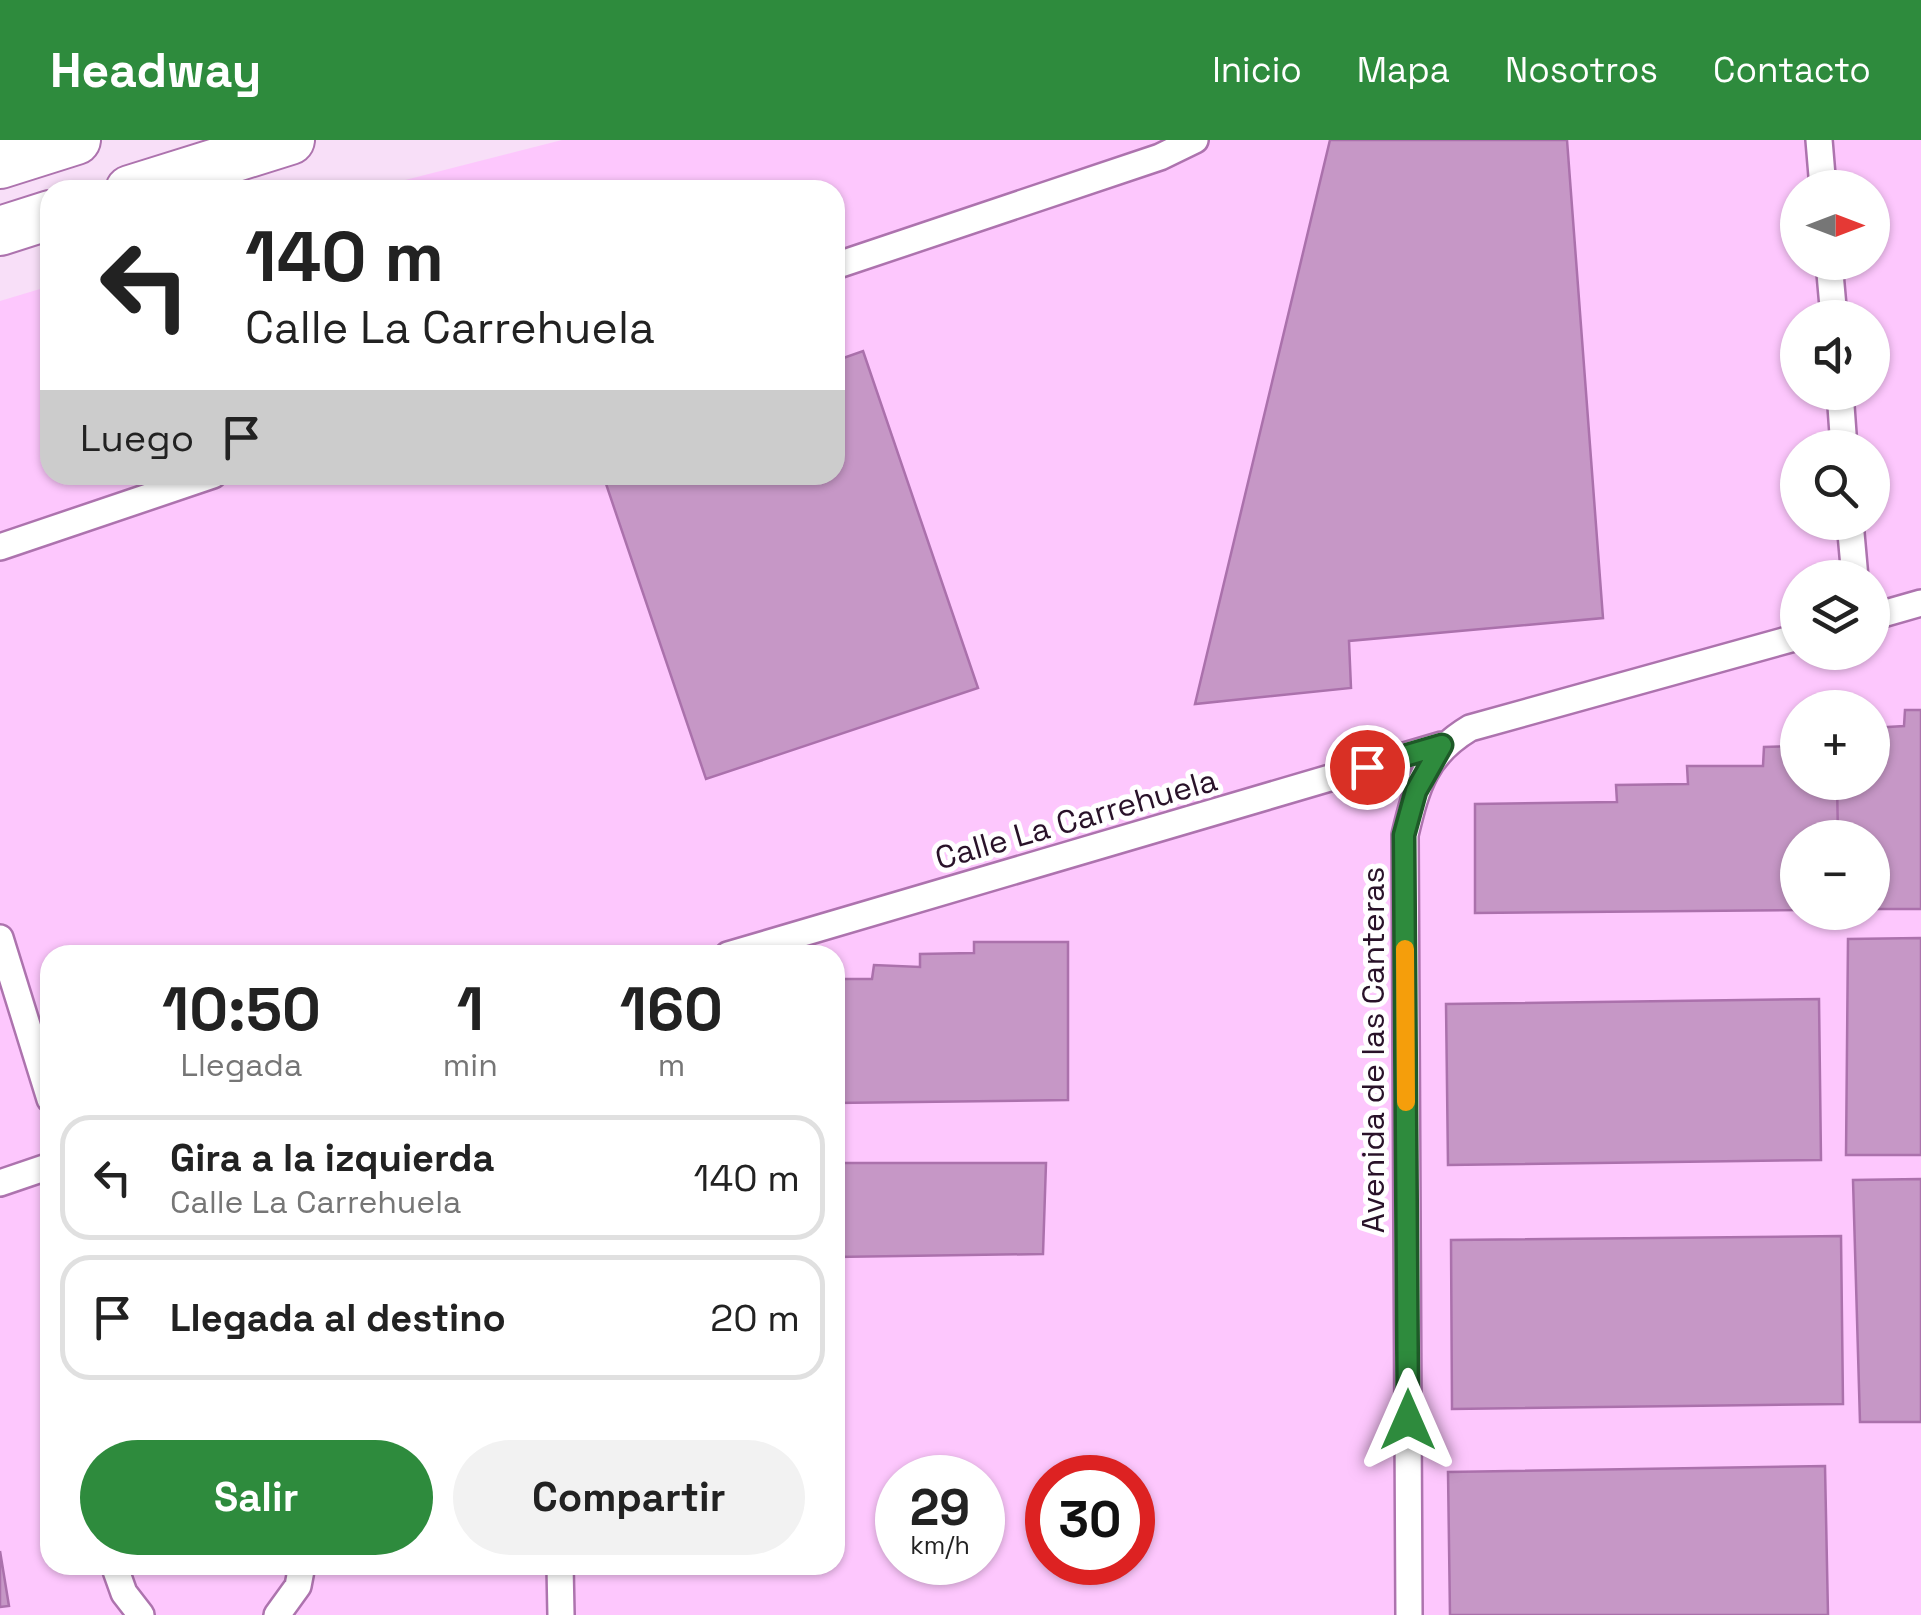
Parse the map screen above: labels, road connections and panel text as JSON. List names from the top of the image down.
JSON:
{
  "streets": {
    "street": ["Calle La Carrehuela", "Avenida de las Canteras"]
  },
  "crossings": [
    ["Calle La Carrehuela", "Avenida de las Canteras"]
  ],
  "north": "right",
  "page": {
    "header": "Headway",
    "nav": [
      "Inicio",
      "Mapa",
      "Nosotros",
      "Contacto"
    ],
    "map_buttons": ["+", "−"],
    "turn": ["140 m", "Calle La Carrehuela"],
    "then": "Luego",
    "eta": [
      "10:50",
      "Llegada",
      "1",
      "min",
      "160",
      "m"
    ],
    "list": [
      {
        "name": "Gira a la izquierda",
        "note": "Calle La Carrehuela",
        "value": "140 m"
      },
      {
        "name": "Llegada al destino",
        "value": "20 m"
      }
    ],
    "buttons": ["Salir", "Compartir"],
    "speed": "29 km/h",
    "limit": "30"
  }
}
